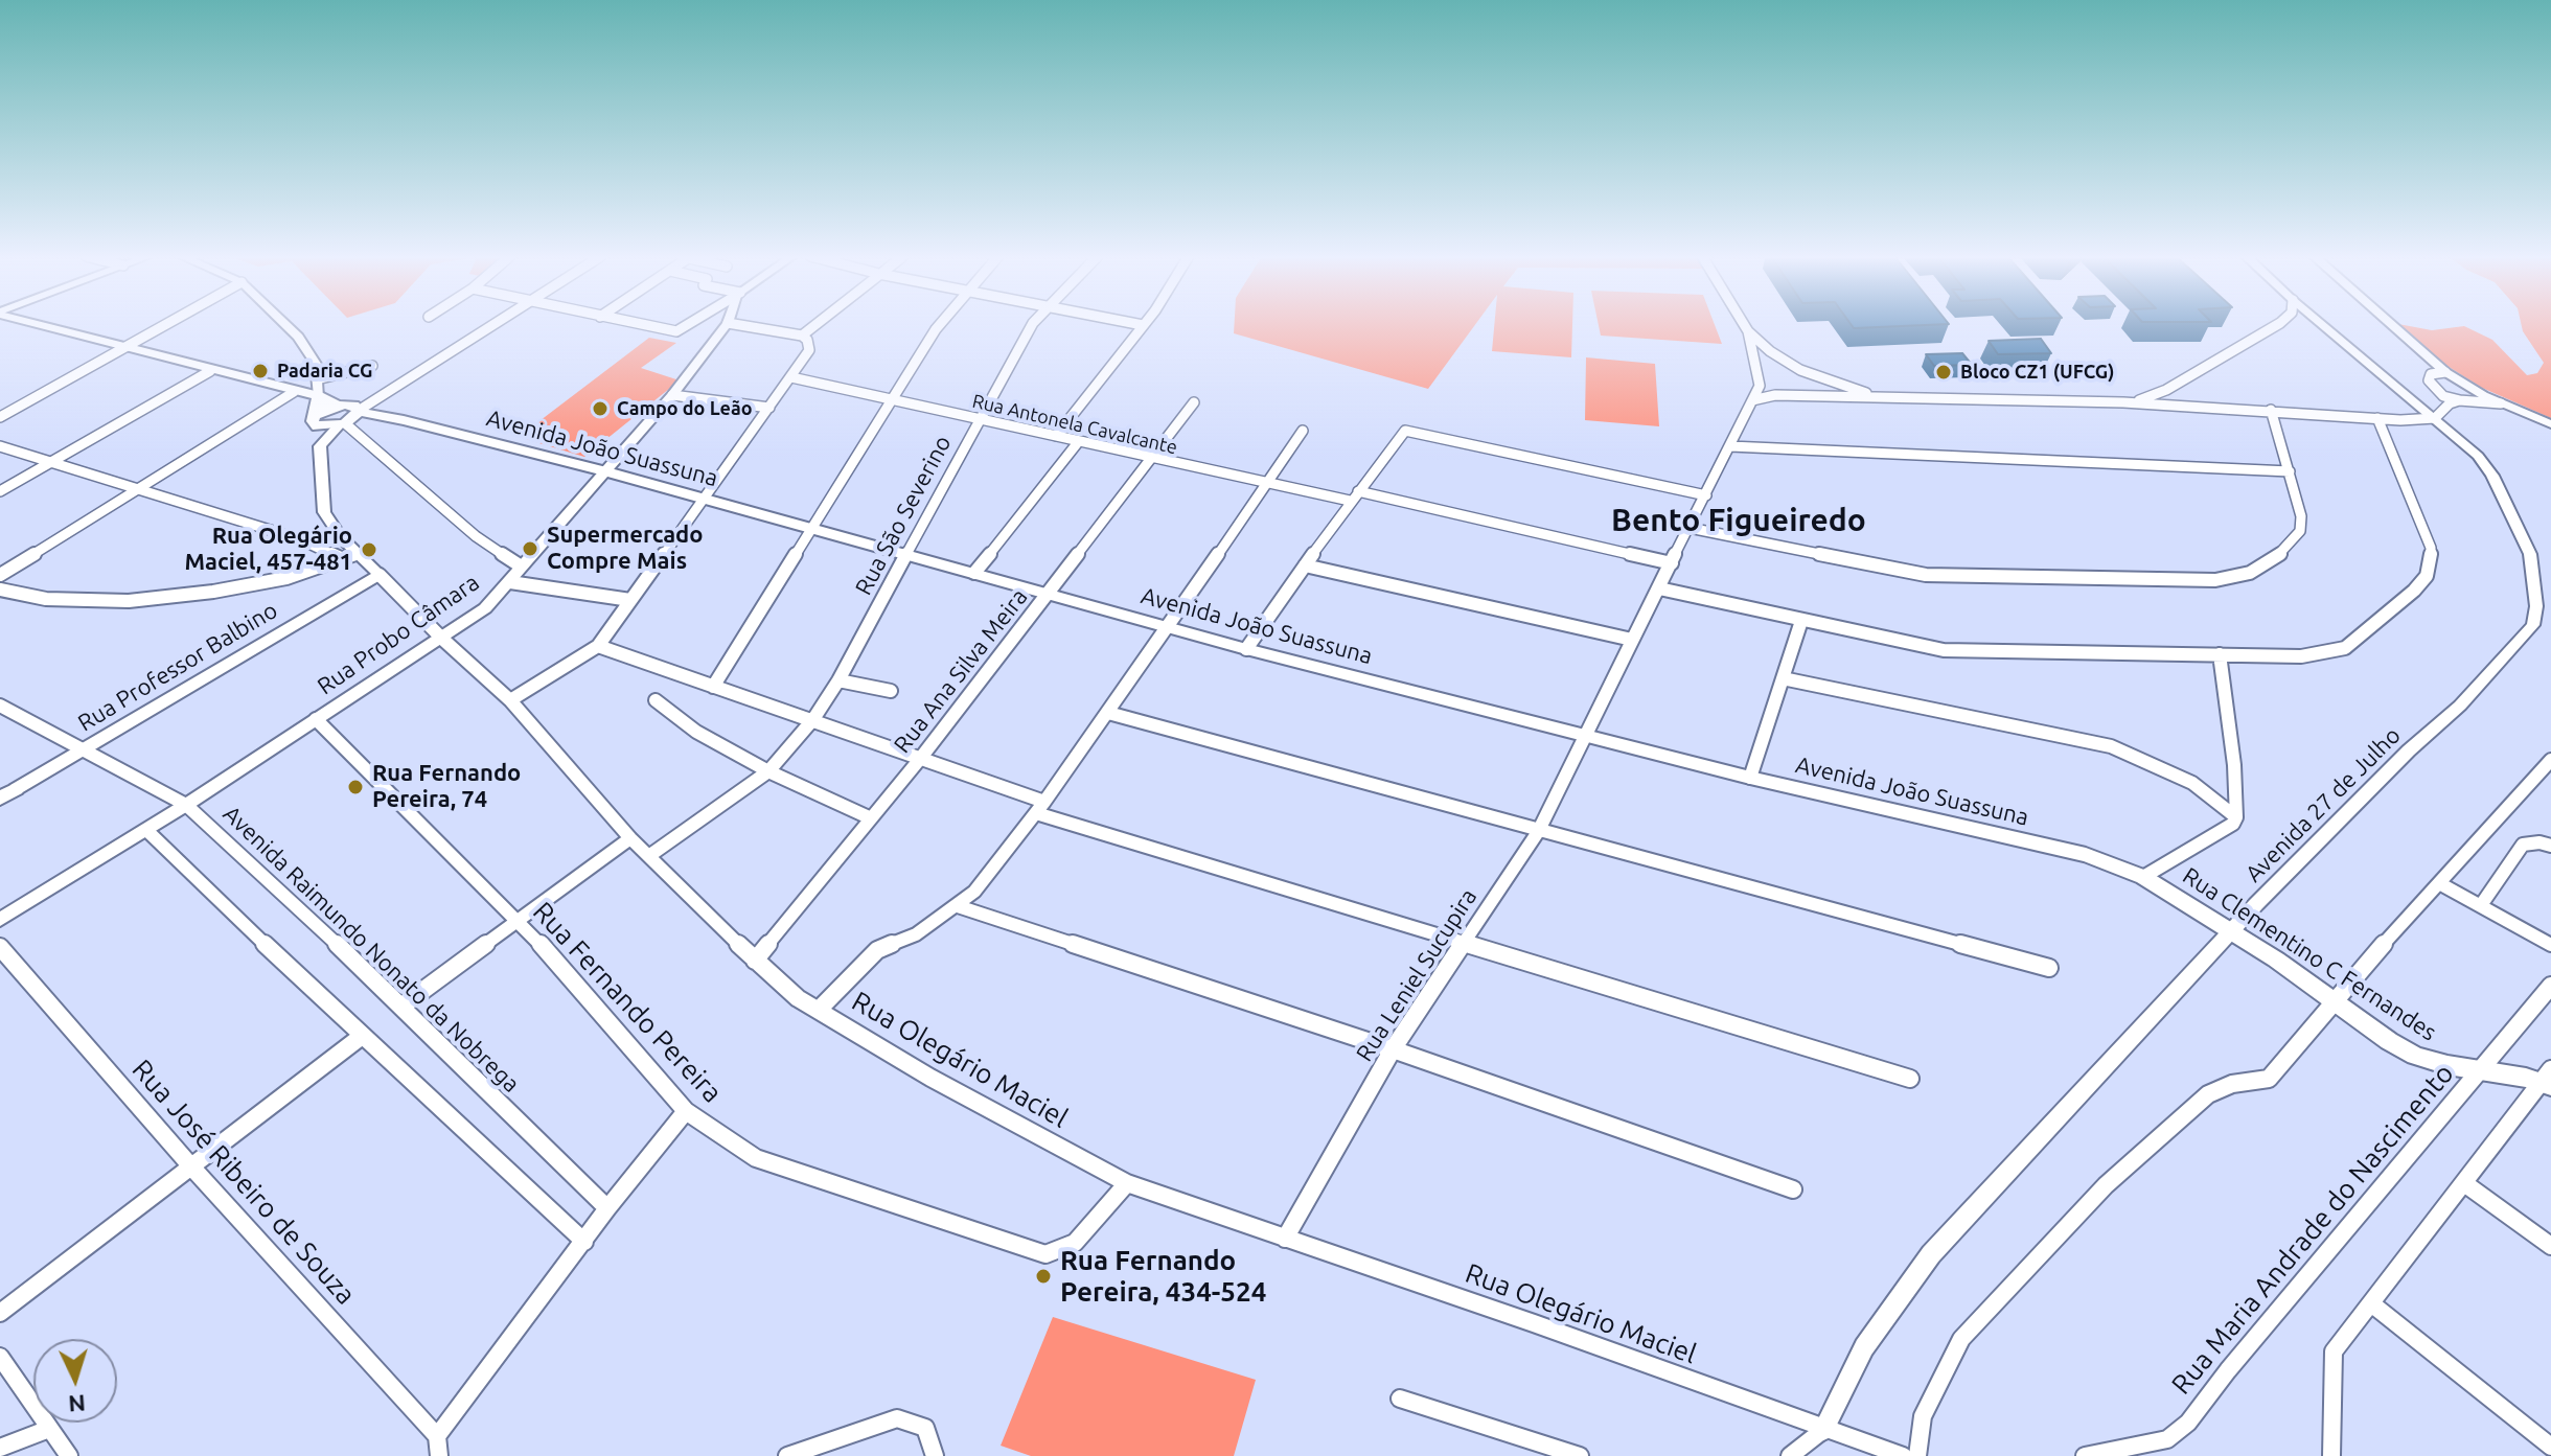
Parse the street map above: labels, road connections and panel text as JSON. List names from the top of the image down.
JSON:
{
  "streets": {
    "main road": ["Avenida João Suassuna", "Rua Clementino C Fernandes"],
    "street": [
      "Rua Antonela Cavalcante",
      "Rua São Severino",
      "Rua Probo Câmara",
      "Rua Professor Balbino",
      "Rua Ana Silva Meira",
      "Avenida 27 de Julho",
      "Avenida Raimundo Nonato da Nobrega",
      "Rua Leniel Sucupira",
      "Rua Fernando Pereira",
      "Rua Olegário Maciel",
      "Rua José Ribeiro de Souza",
      "Rua Maria Andrade do Nascimento"
    ]
  },
  "crossings": [
    ["Rua Antonela Cavalcante", "Rua São Severino"],
    ["Rua Antonela Cavalcante", "Rua Ana Silva Meira"],
    ["Rua Antonela Cavalcante", "Rua Leniel Sucupira"],
    ["Avenida João Suassuna", "Rua São Severino"],
    ["Avenida João Suassuna", "Rua Probo Câmara"],
    ["Avenida João Suassuna", "Rua Ana Silva Meira"],
    ["Avenida João Suassuna", "Rua Clementino C Fernandes"],
    ["Avenida João Suassuna", "Rua Leniel Sucupira"],
    ["Rua São Severino", "Rua Olegário Maciel"],
    ["Rua Probo Câmara", "Avenida Raimundo Nonato da Nobrega"],
    ["Rua Probo Câmara", "Rua Fernando Pereira"],
    ["Rua Probo Câmara", "Rua Olegário Maciel"],
    ["Rua Professor Balbino", "Avenida Raimundo Nonato da Nobrega"],
    ["Rua Professor Balbino", "Rua Olegário Maciel"],
    ["Rua Ana Silva Meira", "Rua Olegário Maciel"],
    ["Avenida 27 de Julho", "Rua Clementino C Fernandes"],
    ["Avenida 27 de Julho", "Rua Olegário Maciel"],
    ["Rua Clementino C Fernandes", "Rua Maria Andrade do Nascimento"],
    ["Rua Leniel Sucupira", "Rua Olegário Maciel"],
    ["Rua Fernando Pereira", "Rua Olegário Maciel"]
  ],
  "districts": ["Bento Figueiredo"],
  "places": [
    "Padaria CG",
    "Bloco CZ1 (UFCG)",
    "Campo do Leão",
    "Supermercado Compre Mais",
    "Rua Olegário Maciel, 457-481",
    "Rua Fernando Pereira, 74",
    "Rua Fernando Pereira, 434-524"
  ],
  "north": "bottom"
}
